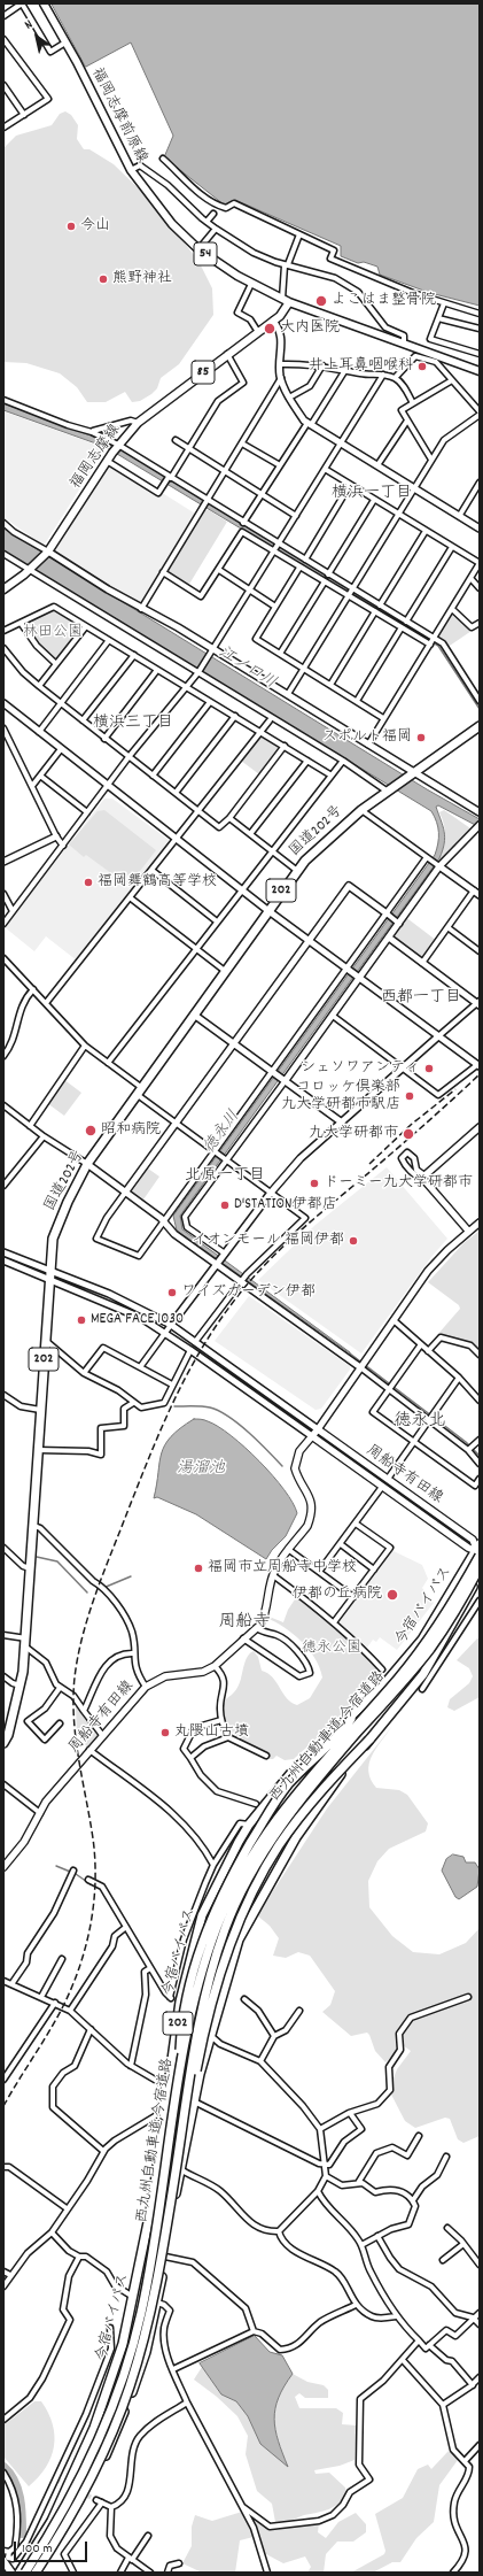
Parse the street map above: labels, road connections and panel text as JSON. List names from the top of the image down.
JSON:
{
  "streets": {
    "highway": [
      "国道202号",
      "202",
      "今宿バイパス",
      "西九州自動車道;今宿道路"
    ],
    "main road": [
      "福岡志摩前原線",
      "54",
      "85",
      "福岡志摩線",
      "周船寺有田線"
    ]
  },
  "crossings": [
    ["福岡志摩前原線", "福岡志摩線"],
    ["周船寺有田線", "今宿バイパス"],
    ["周船寺有田線", "西九州自動車道;今宿道路"],
    ["今宿バイパス", "西九州自動車道;今宿道路"]
  ],
  "districts": [
    "横浜一丁目",
    "横浜三丁目",
    "西都一丁目",
    "北原一丁目",
    "徳永北",
    "周船寺"
  ],
  "water": ["江ノ口川", "徳永川", "湯溜池"],
  "parks": ["林田公園", "徳永公園"],
  "places": [
    "今山",
    "熊野神社",
    "よこはま整骨院",
    "大内医院",
    "井上耳鼻咽喉科",
    "スポルト福岡",
    "福岡舞鶴高等学校",
    "シェソワアンティ",
    "コロッケ倶楽部 九大学研都市駅店",
    "昭和病院",
    "九大学研都市",
    "ドーミー九大学研都市",
    "D'STATION伊都店",
    "イオンモール 福岡伊都",
    "ワイズガーデン伊都",
    "MEGA FACE 1030",
    "福岡市立周船寺中学校",
    "伊都の丘病院",
    "丸隈山古墳"
  ],
  "scale_bar": "100 m",
  "north": "top left"
}
